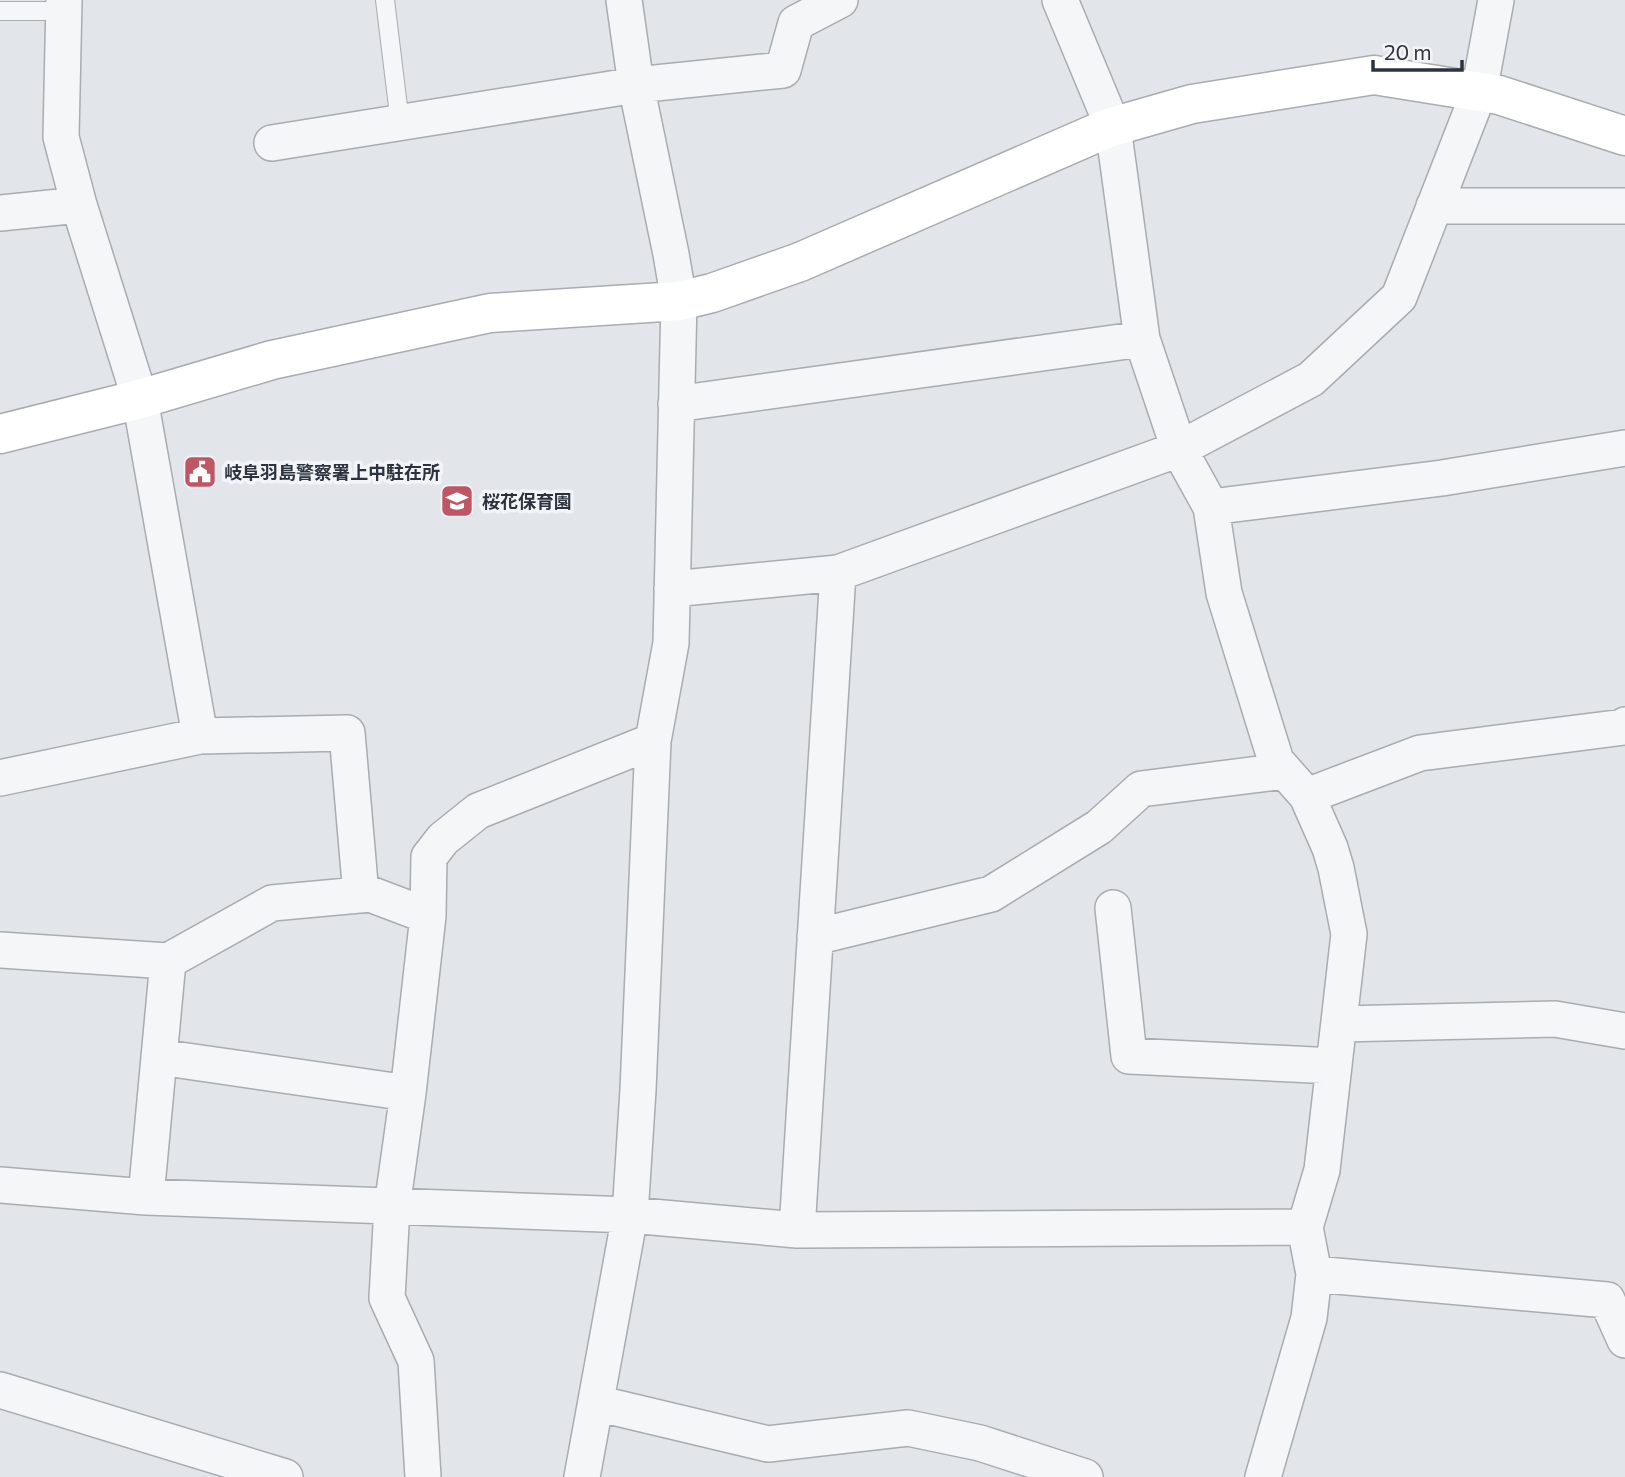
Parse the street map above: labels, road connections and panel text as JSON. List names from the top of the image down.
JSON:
{
  "places": {
    "public building": ["岐阜羽島警察署上中駐在所"],
    "school or university": ["桜花保育園"]
  },
  "scale_bar": "20 m"
}
